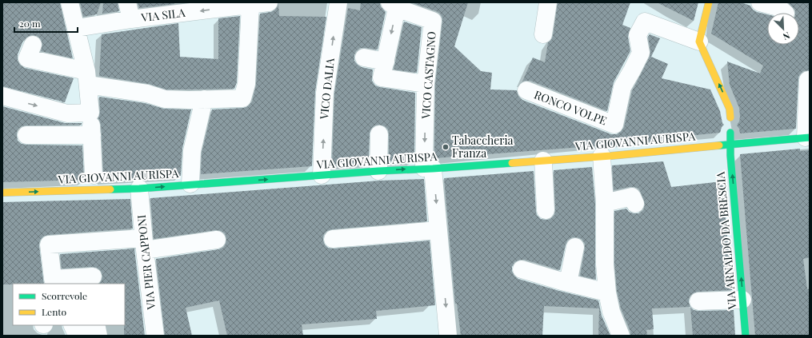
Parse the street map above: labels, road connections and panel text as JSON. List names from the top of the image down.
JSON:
{
  "streets": {
    "main road": ["VIA GIOVANNI AURISPA", "VIA ARNALDO DA BRESCIA"],
    "street": [
      "VIA SILA",
      "VICO CASTAGNO",
      "VICO DALIA",
      "RONCO VOLPE",
      "VIA PIER CAPPONI"
    ]
  },
  "crossings": [
    ["VICO CASTAGNO", "VIA GIOVANNI AURISPA"],
    ["VICO DALIA", "VIA GIOVANNI AURISPA"],
    ["VIA GIOVANNI AURISPA", "VIA ARNALDO DA BRESCIA"],
    ["VIA GIOVANNI AURISPA", "VIA PIER CAPPONI"]
  ],
  "one_way": ["VIA GIOVANNI AURISPA", "VIA ARNALDO DA BRESCIA"],
  "places": ["Tabaccheria Franza"],
  "legend": ["Scorrevole", "Lento"],
  "scale_bar": "20 m",
  "north": "bottom right"
}
